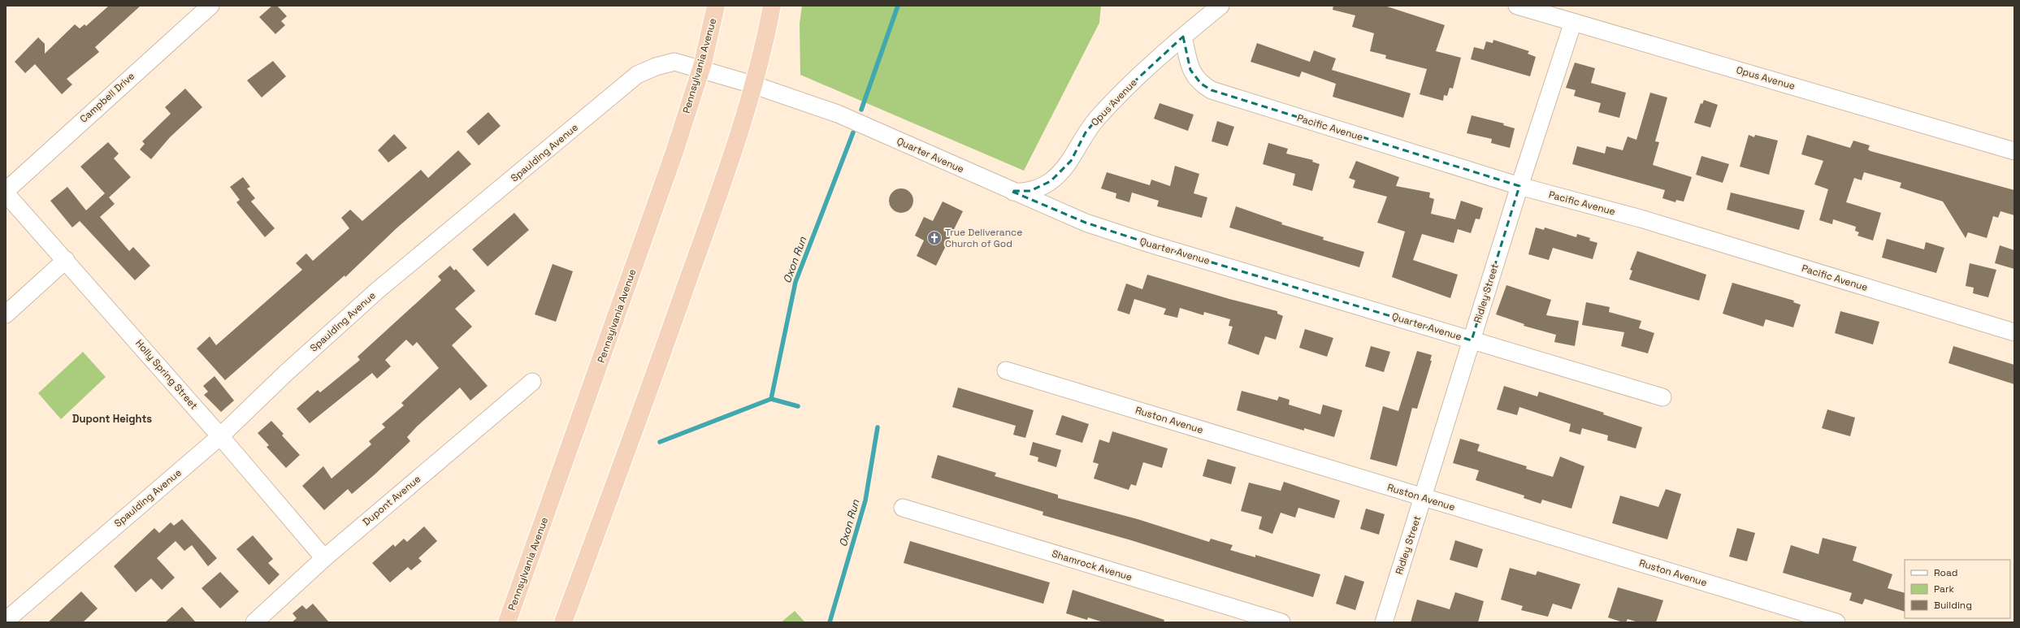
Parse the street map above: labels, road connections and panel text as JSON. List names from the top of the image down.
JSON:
{
  "streets": {
    "highway": ["Pennsylvania Avenue"],
    "street": [
      "Opus Avenue",
      "Campbell Drive",
      "Pacific Avenue",
      "Spaulding Avenue",
      "Quarter Avenue",
      "Ridley Street",
      "Holly Spring Street",
      "Ruston Avenue",
      "Dupont Avenue",
      "Shamrock Avenue"
    ]
  },
  "crossings": [
    ["Pennsylvania Avenue", "Spaulding Avenue"],
    ["Pennsylvania Avenue", "Quarter Avenue"],
    ["Opus Avenue", "Pacific Avenue"],
    ["Opus Avenue", "Quarter Avenue"],
    ["Opus Avenue", "Ridley Street"],
    ["Pacific Avenue", "Ridley Street"],
    ["Spaulding Avenue", "Quarter Avenue"],
    ["Spaulding Avenue", "Holly Spring Street"],
    ["Quarter Avenue", "Ridley Street"],
    ["Ridley Street", "Ruston Avenue"],
    ["Holly Spring Street", "Dupont Avenue"]
  ],
  "districts": ["Dupont Heights"],
  "water": ["Oxon Run"],
  "places": {
    "church": ["True Deliverance Church of God"]
  },
  "legend": ["Road", "Park", "Building"]
}
